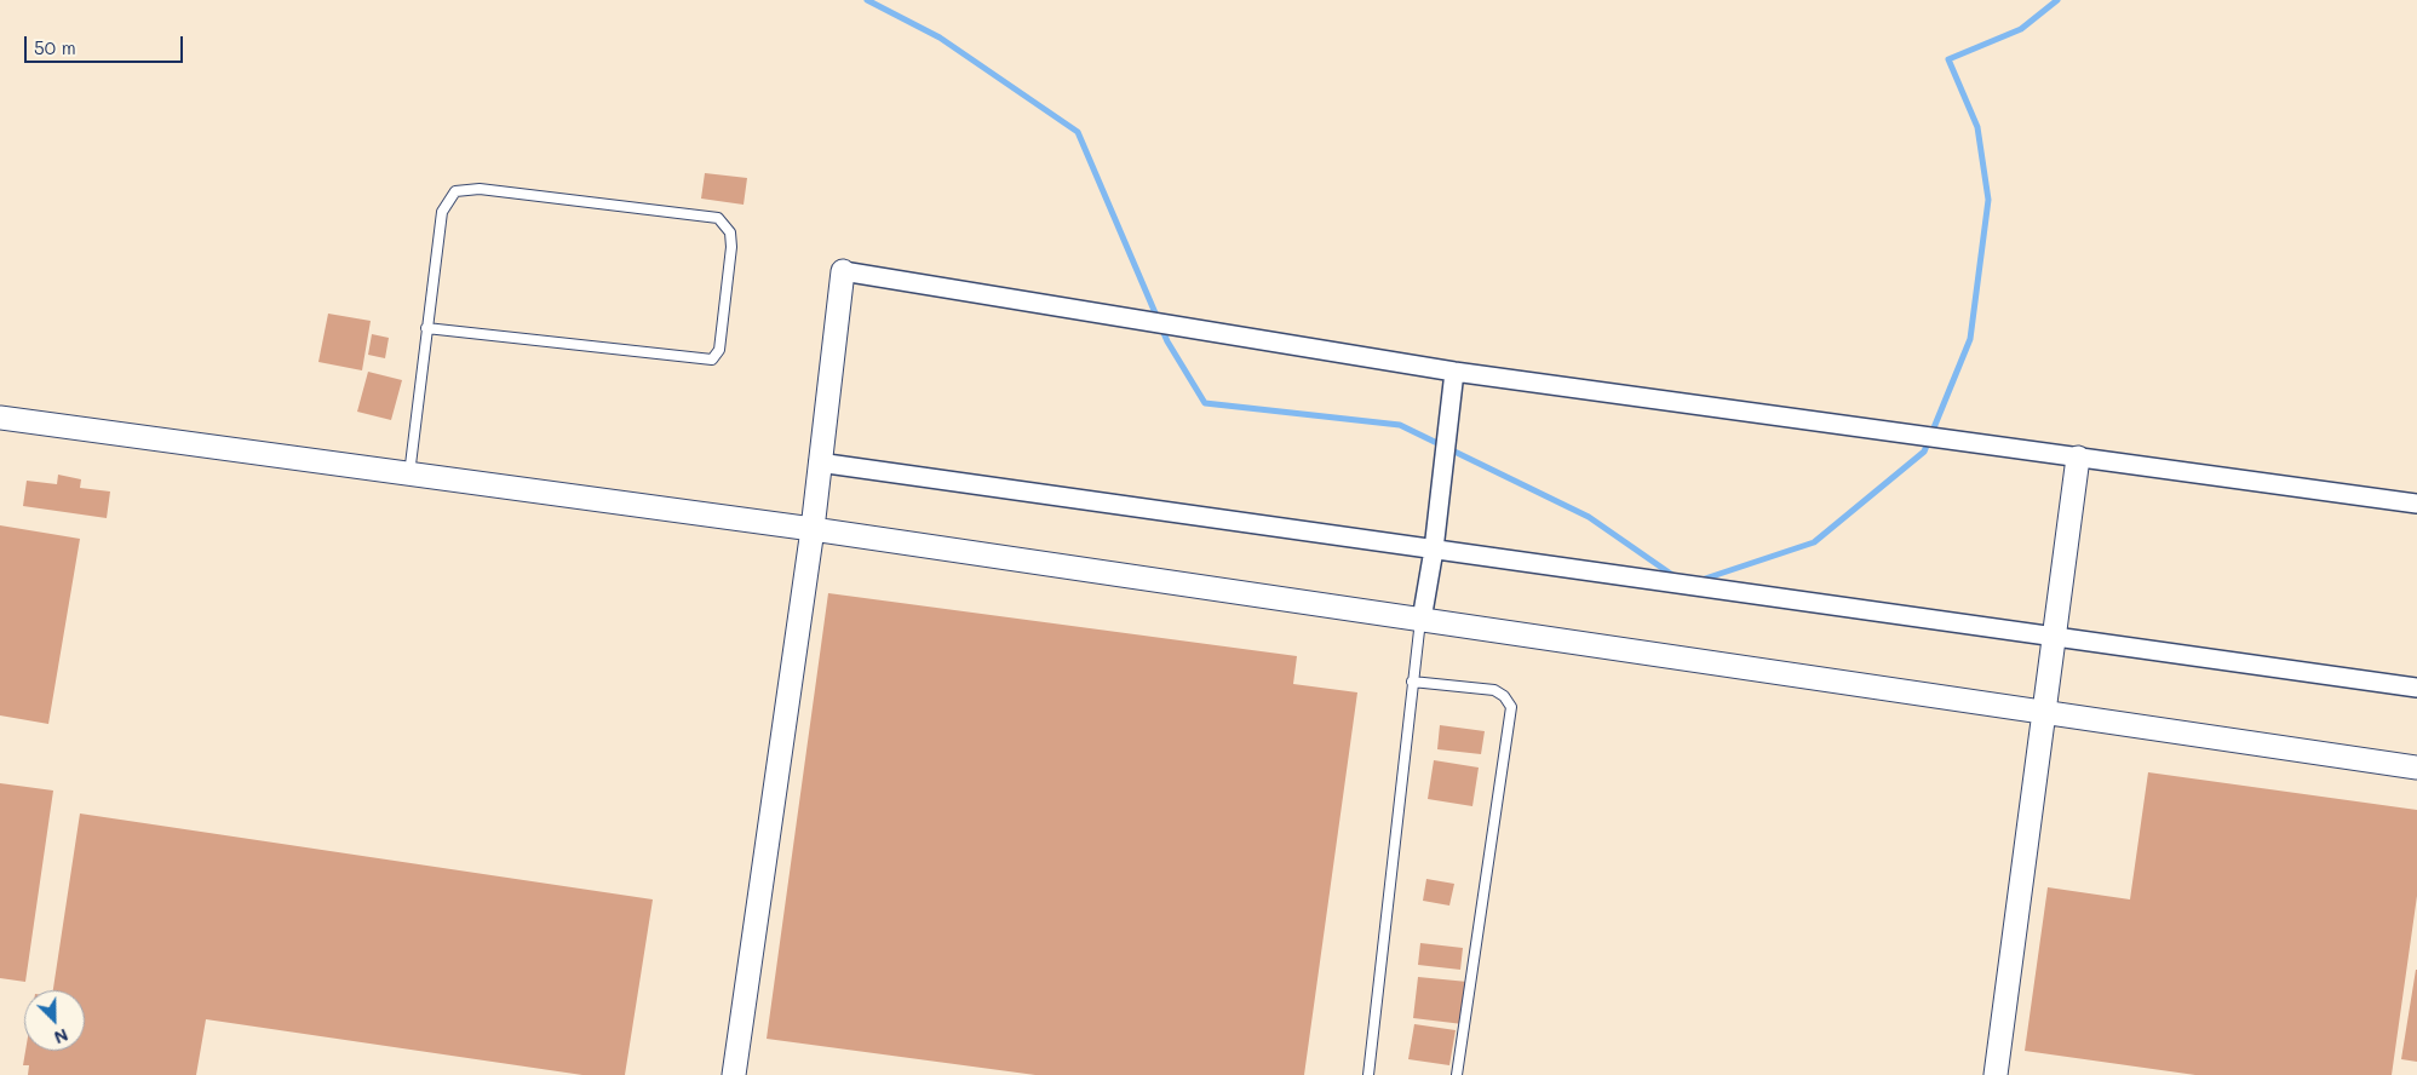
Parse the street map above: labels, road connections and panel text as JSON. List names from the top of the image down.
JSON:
{
  "scale_bar": "50 m",
  "north": "bottom right"
}
